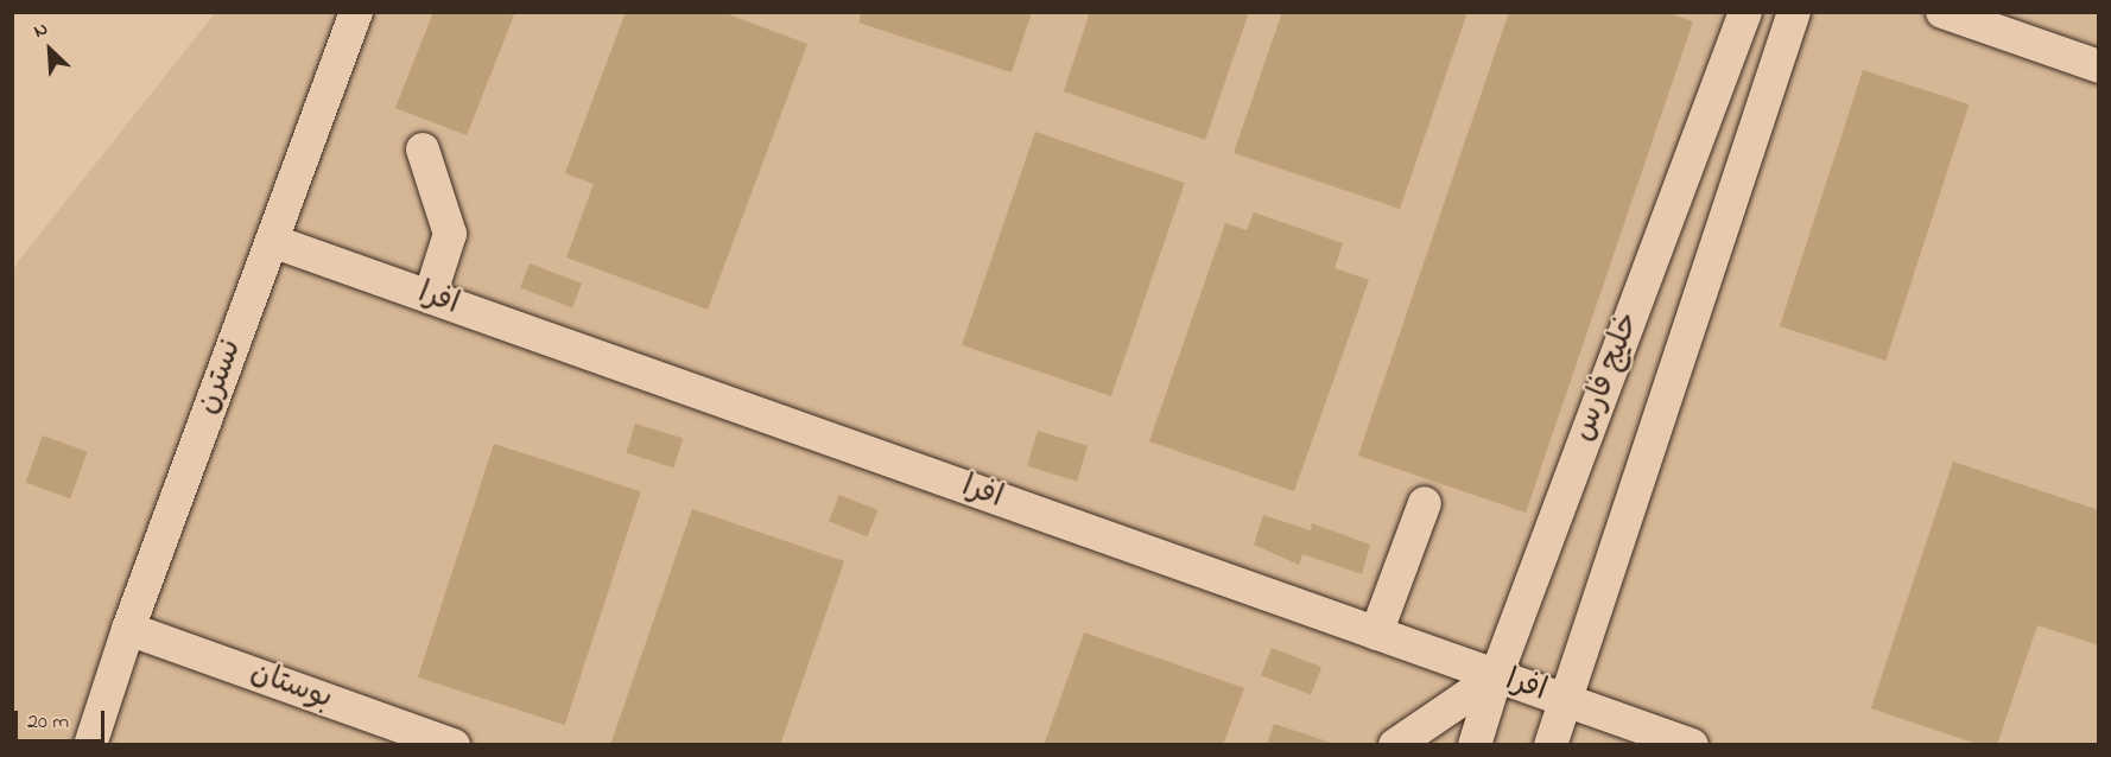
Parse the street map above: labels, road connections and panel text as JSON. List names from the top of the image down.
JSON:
{
  "streets": {
    "lane": [
      "افرا",
      "نسترن",
      "خلیج فارس",
      "بوستان"
    ]
  },
  "crossings": [
    ["افرا", "نسترن"],
    ["افرا", "خلیج فارس"],
    ["نسترن", "بوستان"]
  ],
  "scale_bar": "20 m",
  "north": "top left"
}
